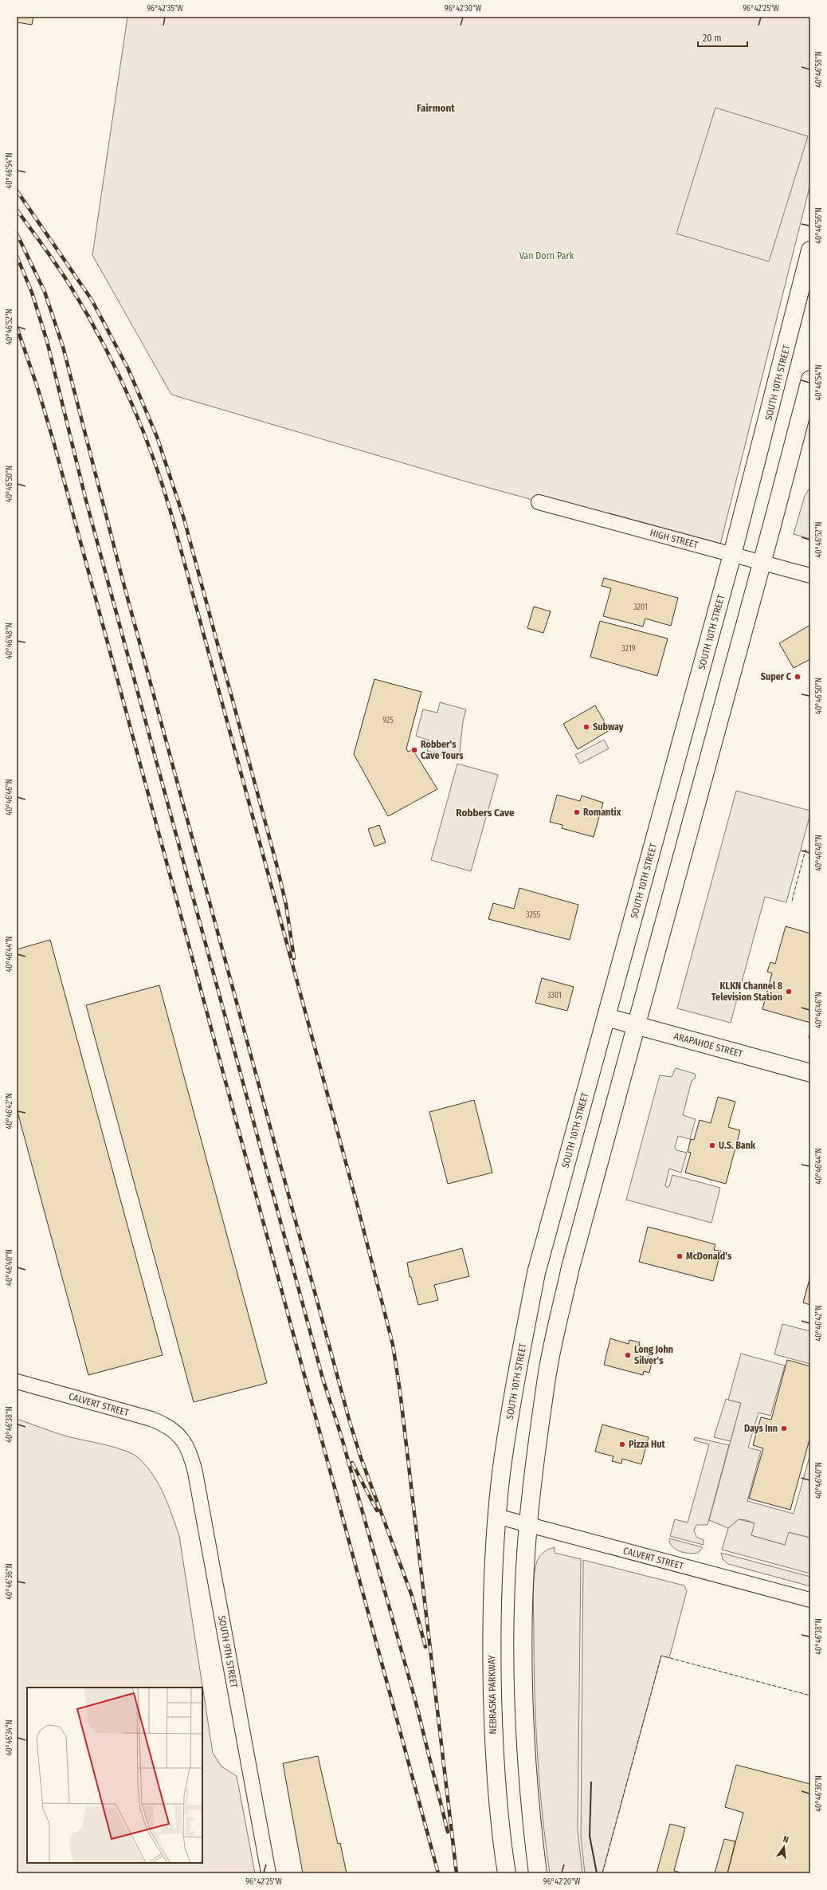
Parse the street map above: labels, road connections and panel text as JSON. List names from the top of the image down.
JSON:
{
  "streets": {
    "main road": ["SOUTH 10TH STREET", "ARAPAHOE STREET", "NEBRASKA PARKWAY"],
    "street": ["HIGH STREET", "CALVERT STREET", "SOUTH 9TH STREET"]
  },
  "crossings": [
    ["SOUTH 10TH STREET", "HIGH STREET"],
    ["SOUTH 10TH STREET", "ARAPAHOE STREET"],
    ["SOUTH 10TH STREET", "CALVERT STREET"],
    ["SOUTH 10TH STREET", "NEBRASKA PARKWAY"],
    ["CALVERT STREET", "SOUTH 9TH STREET"],
    ["CALVERT STREET", "NEBRASKA PARKWAY"]
  ],
  "districts": ["Fairmont", "Robbers Cave"],
  "parks": ["Van Dorn Park"],
  "places": [
    "Super C",
    "Subway",
    "Robber's Cave Tours",
    "Romantix",
    "KLKN Channel 8 Television Station",
    "U.S. Bank",
    "McDonald's",
    "Long John Silver's",
    "Days Inn",
    "Pizza Hut"
  ],
  "house_numbers": [
    "3201",
    "3219",
    "925",
    "3255",
    "3301"
  ],
  "scale_bar": "20 m",
  "north": "top",
  "coordinates": [
    "96°42'35\"W",
    "96°42'30\"W",
    "96°42'25\"W",
    "40°46'58\"N",
    "40°46'54\"N",
    "40°46'56\"N",
    "40°46'52\"N",
    "40°46'50\"N",
    "40°46'48\"N",
    "40°46'46\"N",
    "40°46'44\"N",
    "40°46'42\"N",
    "40°46'40\"N",
    "40°46'38\"N",
    "40°46'36\"N",
    "40°46'34\"N",
    "96°42'20\"W"
  ]
}
